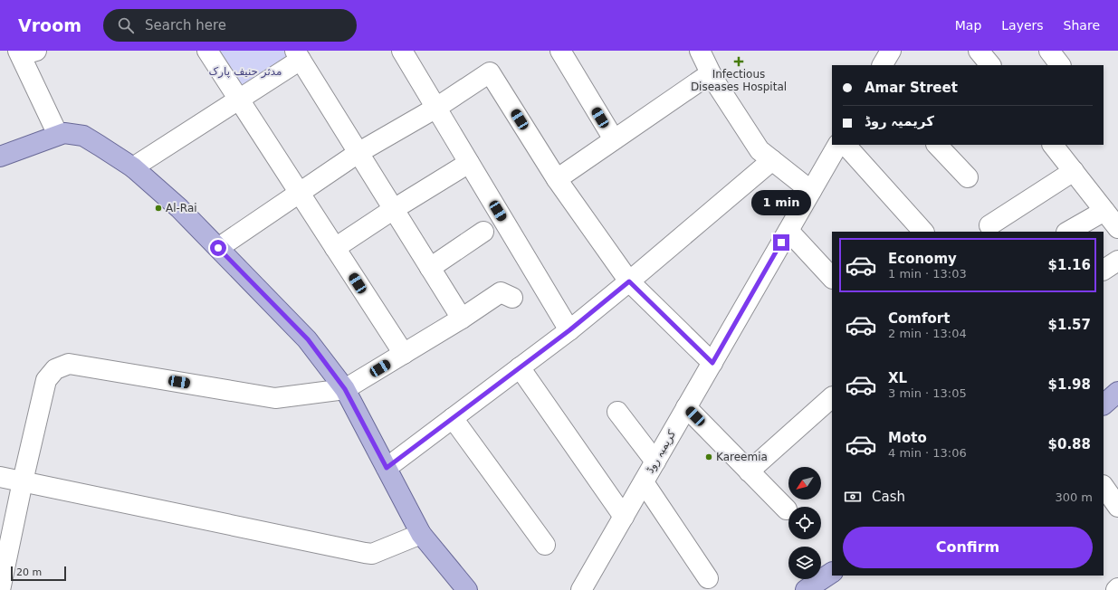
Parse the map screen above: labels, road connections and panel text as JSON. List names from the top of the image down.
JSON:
{
  "streets": {
    "street": ["کریمیہ روڈ"]
  },
  "parks": ["مدثر حنیف پارک"],
  "places": {
    "health": ["Infectious Diseases Hospital"],
    "other": ["Al-Rai", "Kareemia"]
  },
  "scale_bar": "20 m",
  "north": "bottom left",
  "page": {
    "header": "Vroom",
    "search": "Search here",
    "nav": ["Map", "Layers", "Share"],
    "banner": ["Amar Street", "کریمیہ روڈ"],
    "bubble": "1 min",
    "list": [
      {
        "name": "Economy",
        "note": "1 min · 13:03",
        "value": "$1.16"
      },
      {
        "name": "Comfort",
        "note": "2 min · 13:04",
        "value": "$1.57"
      },
      {
        "name": "XL",
        "note": "3 min · 13:05",
        "value": "$1.98"
      },
      {
        "name": "Moto",
        "note": "4 min · 13:06",
        "value": "$0.88"
      }
    ],
    "pay": ["Cash", "300 m"],
    "buttons": "Confirm",
    "scale": "20 m"
  }
}
